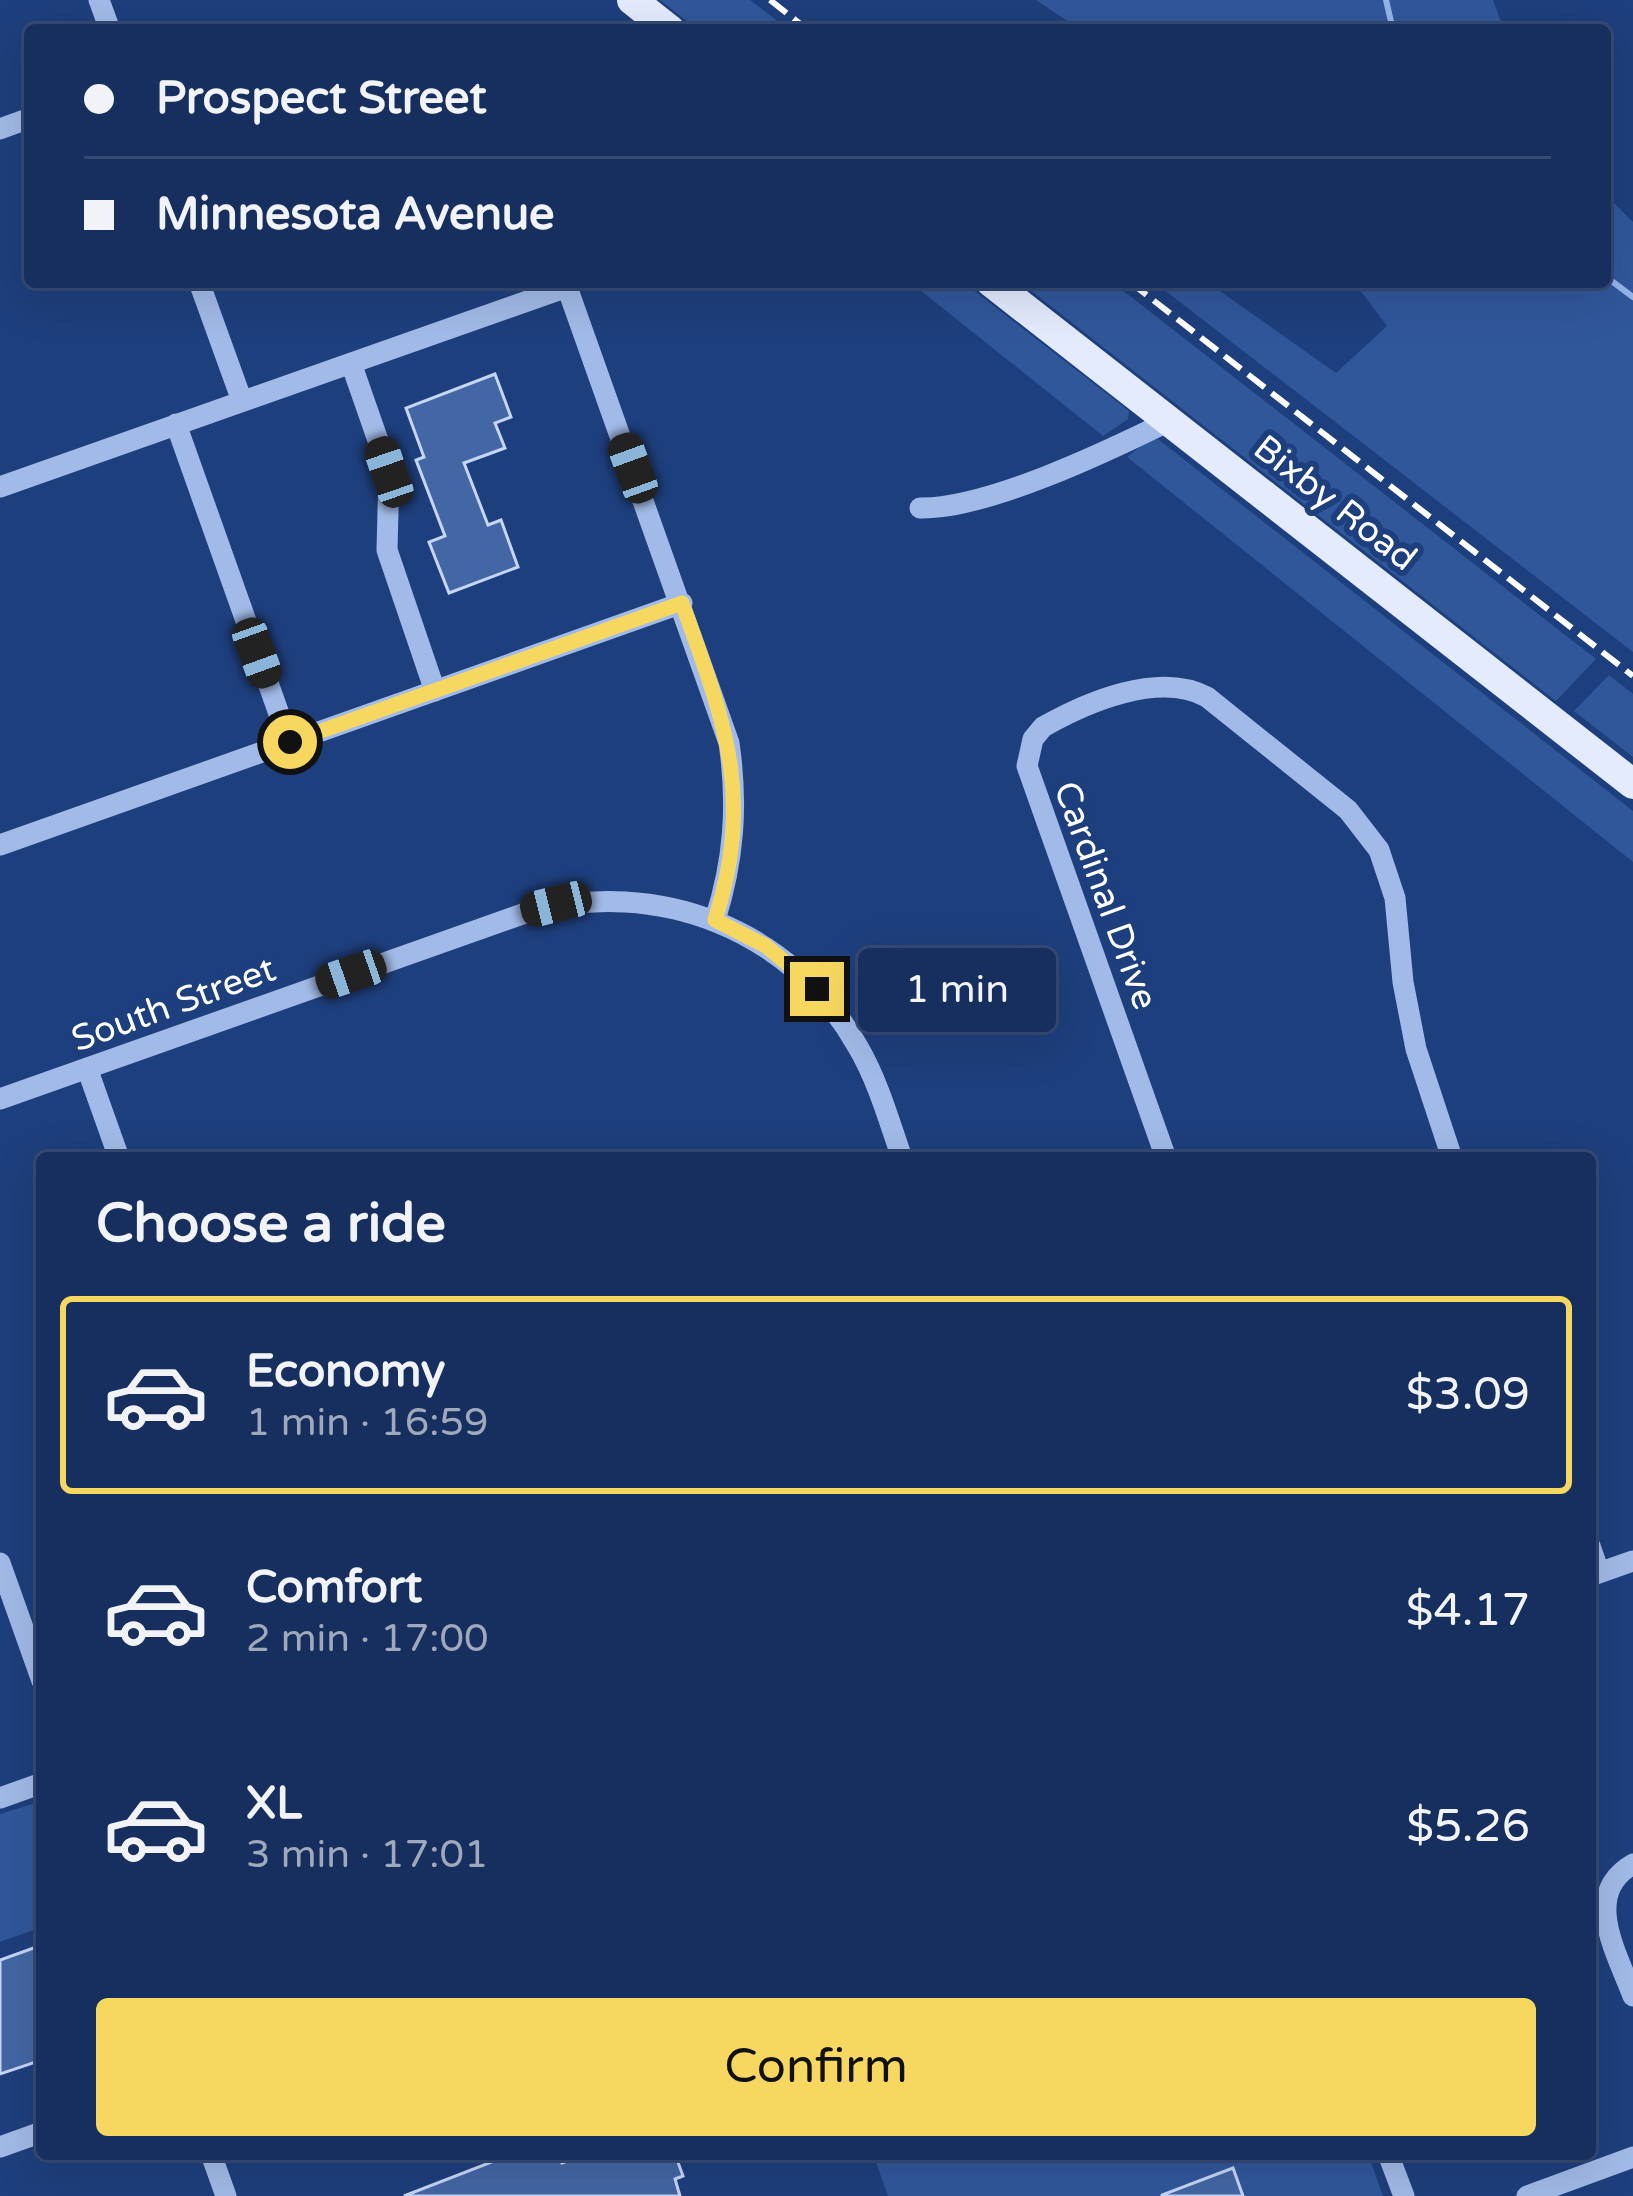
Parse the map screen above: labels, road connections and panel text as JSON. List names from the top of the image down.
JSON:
{
  "streets": {
    "main road": ["Bixby Road"],
    "street": ["Cardinal Drive", "South Street"]
  },
  "page": {
    "banner": ["Prospect Street", "Minnesota Avenue"],
    "bubble": "1 min",
    "heading": "Choose a ride",
    "list": [
      {
        "name": "Economy",
        "note": "1 min · 16:59",
        "value": "$3.09"
      },
      {
        "name": "Comfort",
        "note": "2 min · 17:00",
        "value": "$4.17"
      },
      {
        "name": "XL",
        "note": "3 min · 17:01",
        "value": "$5.26"
      }
    ],
    "buttons": "Confirm"
  }
}
